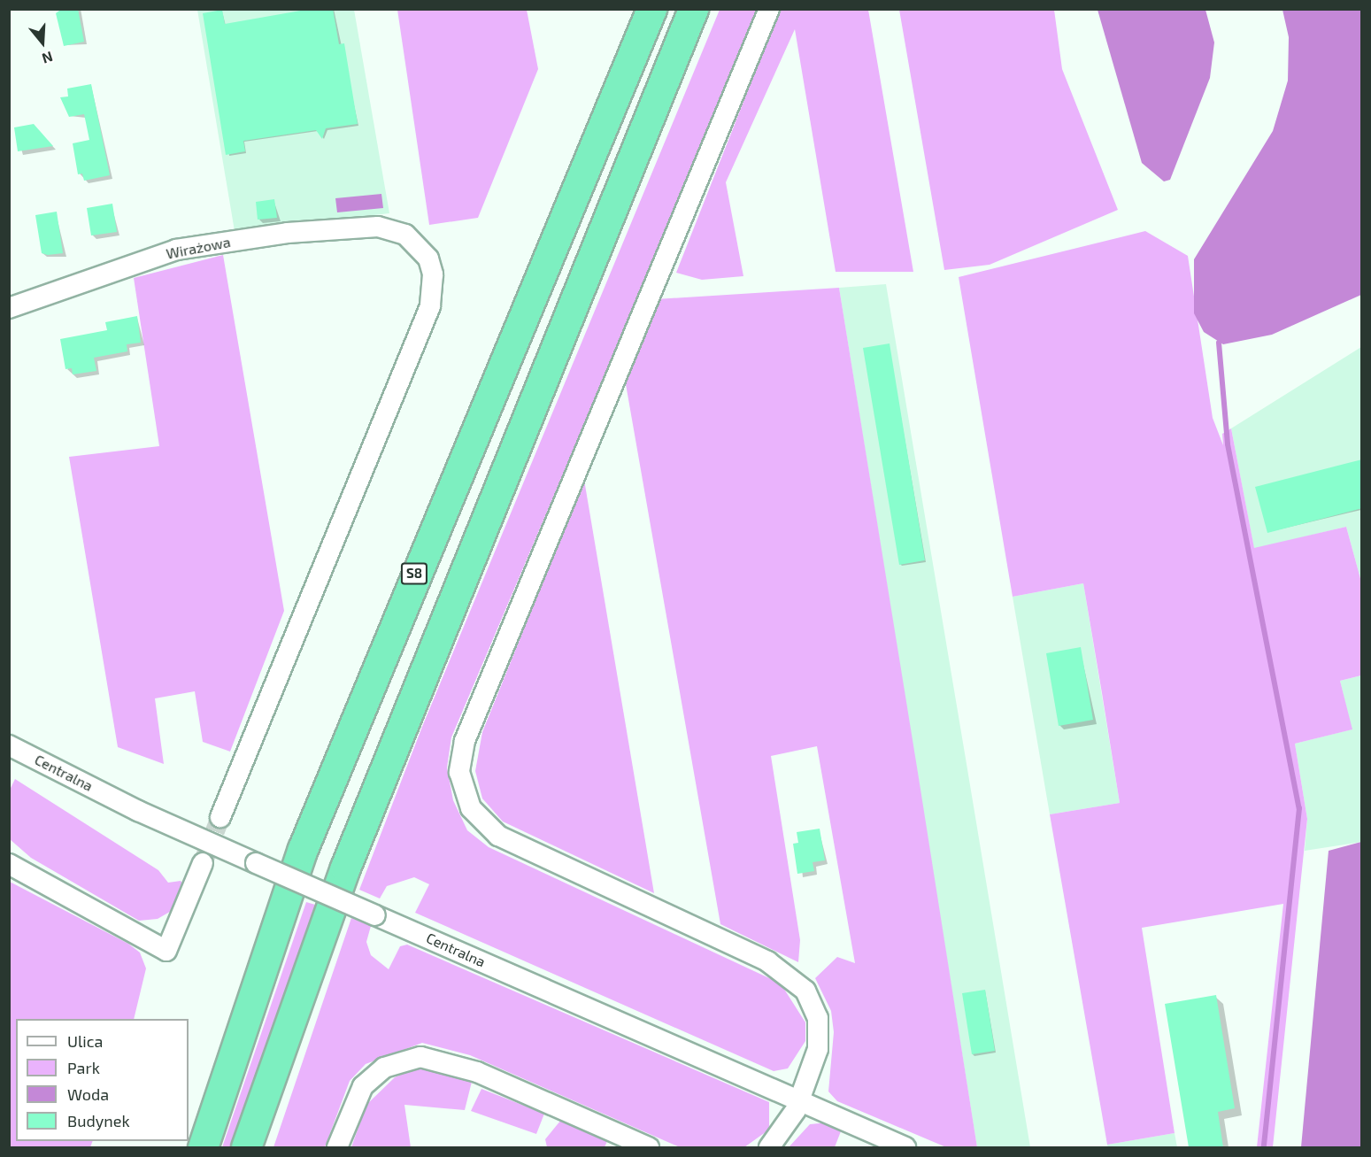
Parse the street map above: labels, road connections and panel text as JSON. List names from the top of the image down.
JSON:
{
  "streets": {
    "highway": ["S8"],
    "street": ["Wirażowa", "Centralna"]
  },
  "legend": [
    "Ulica",
    "Park",
    "Woda",
    "Budynek"
  ],
  "north": "bottom"
}
